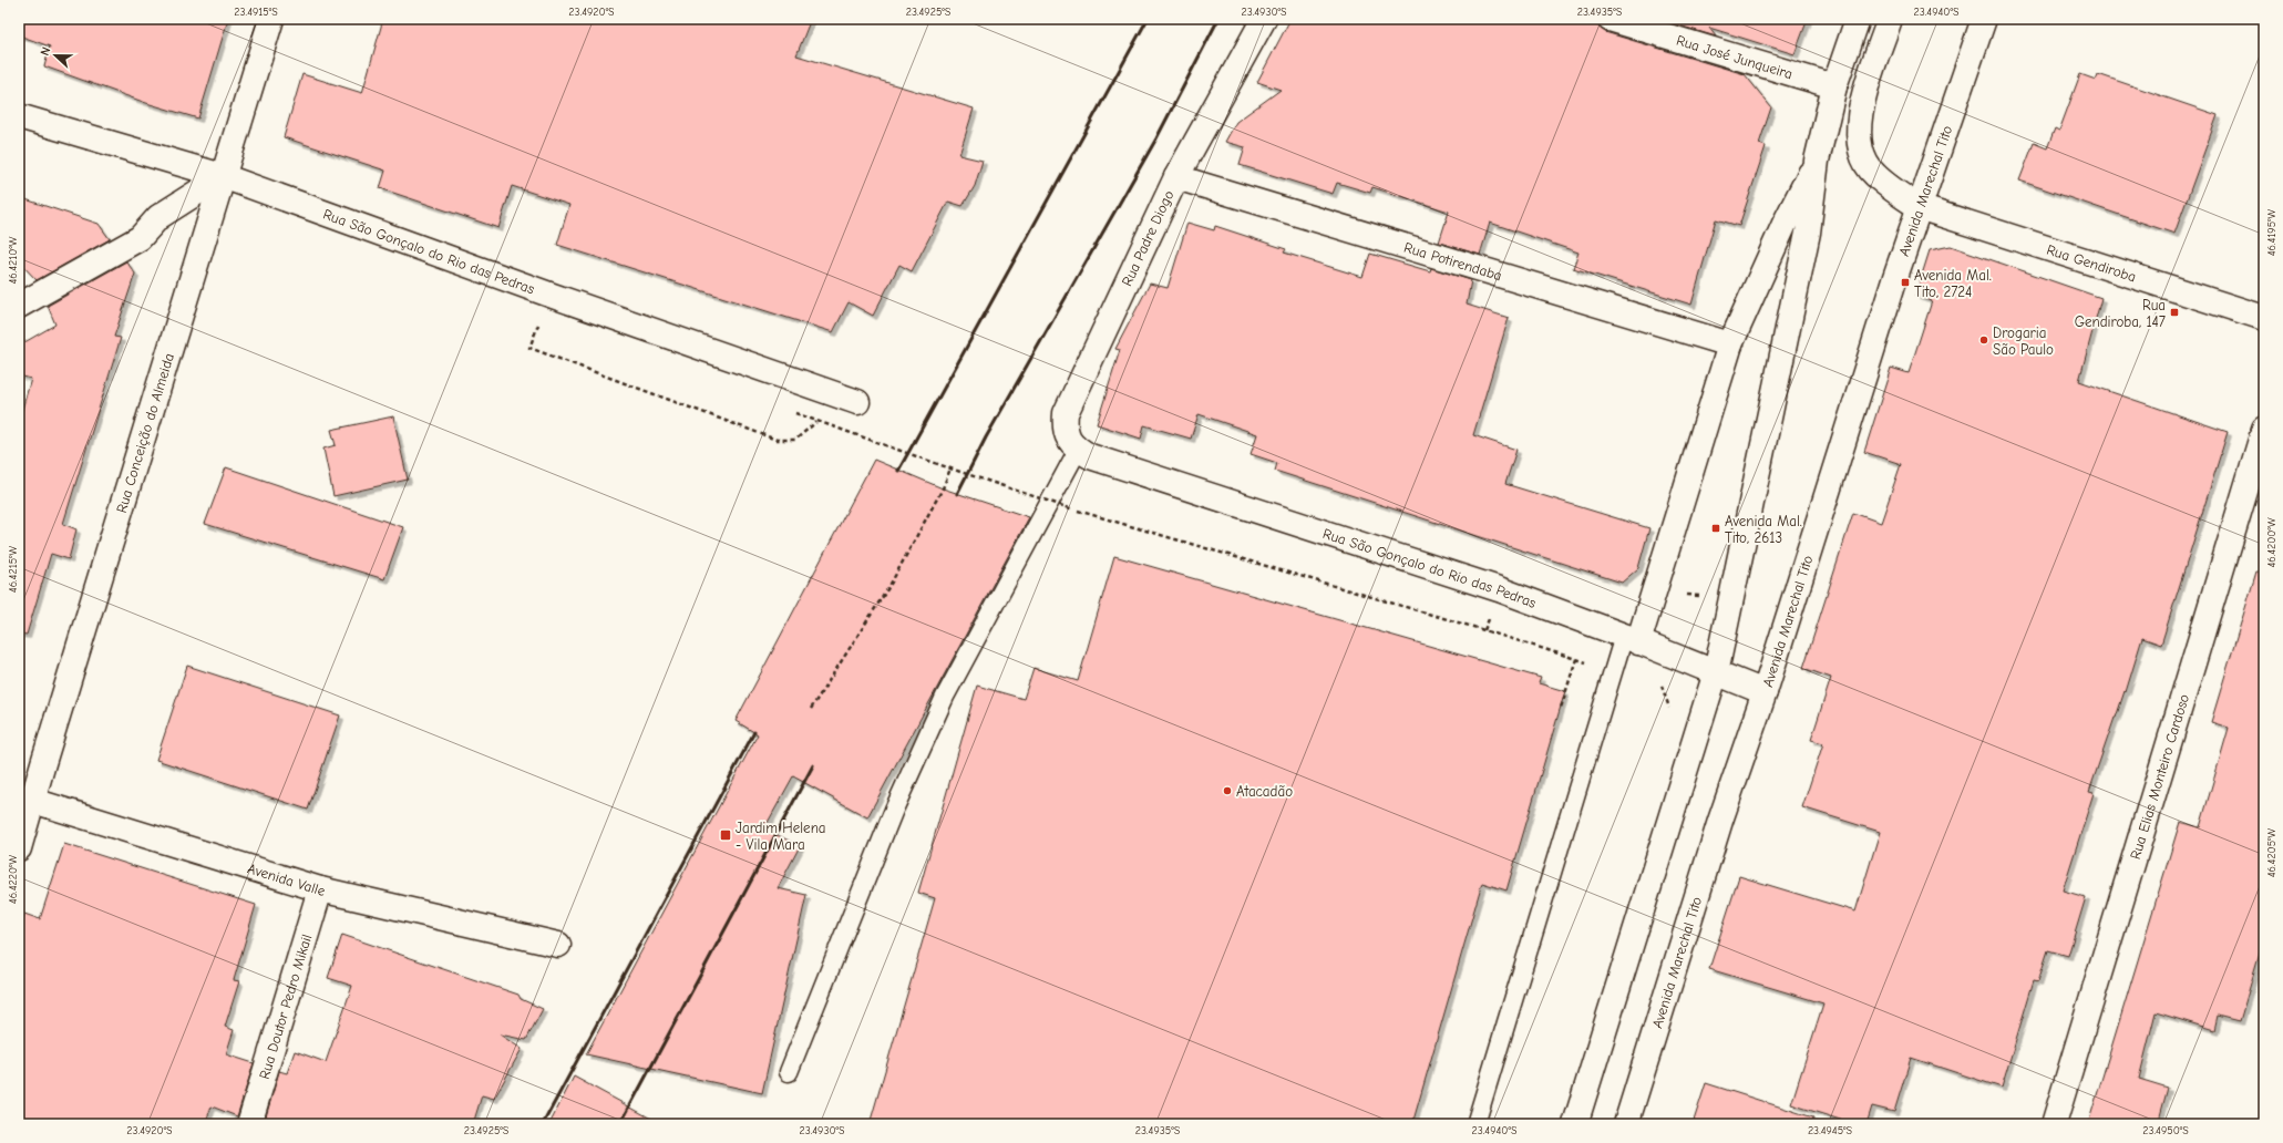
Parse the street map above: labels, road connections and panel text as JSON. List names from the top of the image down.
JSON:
{
  "streets": {
    "street": [
      "Rua José Junqueira",
      "Avenida Marechal Tito",
      "Rua Padre Diogo",
      "Rua São Gonçalo do Rio das Pedras",
      "Rua Potirendaba",
      "Rua Gendiroba",
      "Rua Conceição do Almeida",
      "Rua Elias Monteiro Cardoso",
      "Avenida Valle",
      "Rua Doutor Pedro Mikail"
    ]
  },
  "crossings": [
    ["Avenida Marechal Tito", "Rua São Gonçalo do Rio das Pedras"],
    ["Avenida Marechal Tito", "Rua Gendiroba"],
    ["Rua Padre Diogo", "Rua São Gonçalo do Rio das Pedras"],
    ["Rua Padre Diogo", "Rua Potirendaba"],
    ["Rua São Gonçalo do Rio das Pedras", "Rua Conceição do Almeida"],
    ["Rua Conceição do Almeida", "Avenida Valle"],
    ["Avenida Valle", "Rua Doutor Pedro Mikail"]
  ],
  "places": {
    "transit": [
      "Avenida Mal. Tito, 2724",
      "Rua Gendiroba, 147",
      "Avenida Mal. Tito, 2613",
      "Jardim Helena - Vila Mara"
    ],
    "other": ["Drogaria São Paulo", "Atacadão"]
  },
  "north": "left",
  "coordinates": [
    "23.4915°S",
    "23.4920°S",
    "23.4925°S",
    "23.4930°S",
    "23.4935°S",
    "23.4940°S",
    "46.4195°W",
    "46.4210°W",
    "46.4200°W",
    "46.4215°W",
    "46.4205°W",
    "46.4220°W",
    "23.4945°S",
    "23.4950°S"
  ]
}
